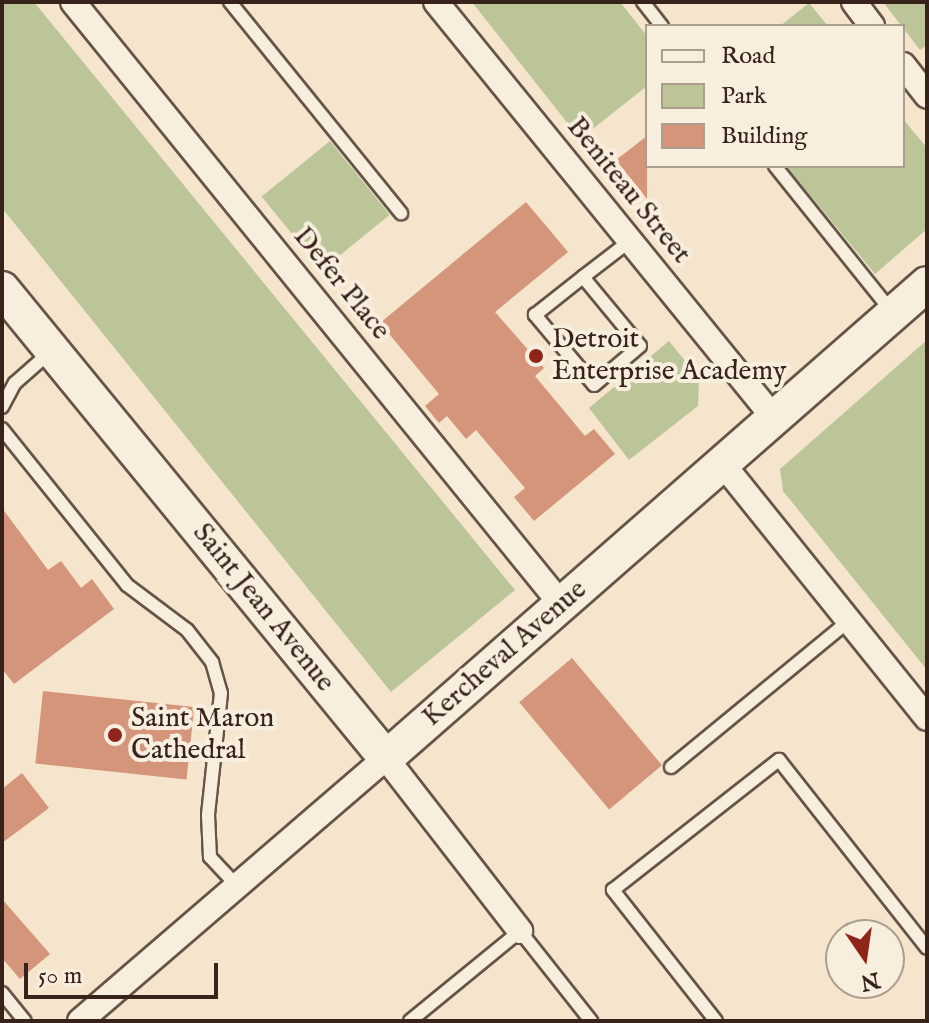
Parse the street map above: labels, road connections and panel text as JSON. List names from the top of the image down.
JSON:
{
  "streets": {
    "street": [
      "Beniteau Street",
      "Defer Place",
      "Saint Jean Avenue",
      "Kercheval Avenue"
    ]
  },
  "crossings": [
    ["Beniteau Street", "Kercheval Avenue"],
    ["Defer Place", "Kercheval Avenue"],
    ["Saint Jean Avenue", "Kercheval Avenue"]
  ],
  "places": ["Detroit Enterprise Academy", "Saint Maron Cathedral"],
  "legend": ["Road", "Park", "Building"],
  "scale_bar": "50 m",
  "north": "bottom"
}
